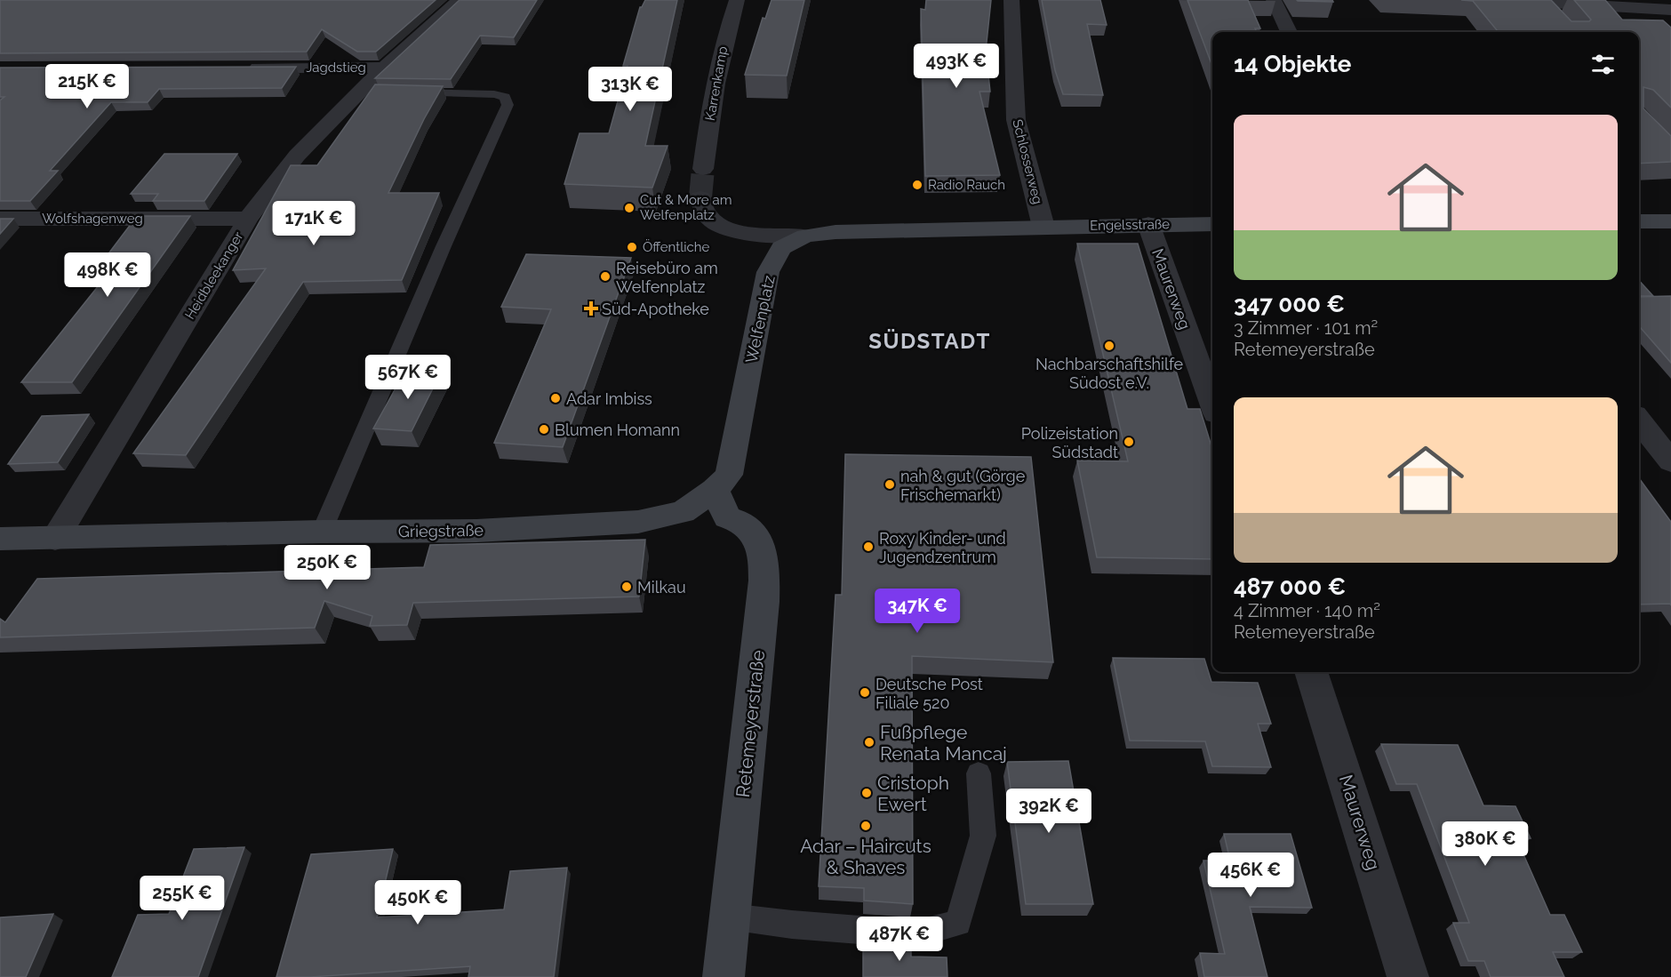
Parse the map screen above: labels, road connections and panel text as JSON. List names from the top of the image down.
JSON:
{
  "streets": {
    "street": [
      "Jagdstieg",
      "Karrenkamp",
      "Schlosserweg",
      "Wolfshagenweg",
      "Engelsstraße",
      "Heidbleekanger",
      "Maurerweg",
      "Welfenplatz",
      "Griegstraße",
      "Retemeyerstraße"
    ]
  },
  "crossings": [
    ["Jagdstieg", "Heidbleekanger"],
    ["Schlosserweg", "Engelsstraße"],
    ["Schlosserweg", "Welfenplatz"],
    ["Wolfshagenweg", "Heidbleekanger"],
    ["Engelsstraße", "Maurerweg"],
    ["Engelsstraße", "Welfenplatz"],
    ["Heidbleekanger", "Griegstraße"],
    ["Welfenplatz", "Griegstraße"],
    ["Welfenplatz", "Retemeyerstraße"],
    ["Griegstraße", "Retemeyerstraße"]
  ],
  "districts": ["SÜDSTADT"],
  "places": {
    "other": [
      "Radio Rauch",
      "Cut & More am Welfenplatz",
      "Öffentliche",
      "Reisebüro am Welfenplatz",
      "Nachbarschaftshilfe Südost e.V.",
      "Adar Imbiss",
      "Blumen Homann",
      "Polizeistation Südstadt",
      "nah & gut (Görge Frischemarkt)",
      "Roxy Kinder- und Jugendzentrum",
      "Milkau",
      "Deutsche Post Filiale 520",
      "Fußpflege Renata Mancaj",
      "Cristoph Ewert",
      "Adar – Haircuts & Shaves"
    ],
    "health": ["Süd-Apotheke"]
  },
  "page": {
    "heading": "14 Objekte",
    "price": [
      "493K €",
      "215K €",
      "313K €",
      "171K €",
      "498K €",
      "567K €",
      "250K €",
      "347K €",
      "392K €",
      "380K €",
      "456K €",
      "255K €",
      "450K €",
      "487K €"
    ],
    "list": [
      {
        "name": "347 000 €",
        "note": "3 Zimmer · 101 m² · Retemeyerstraße"
      },
      {
        "name": "487 000 €",
        "note": "4 Zimmer · 140 m² · Retemeyerstraße"
      }
    ]
  }
}
